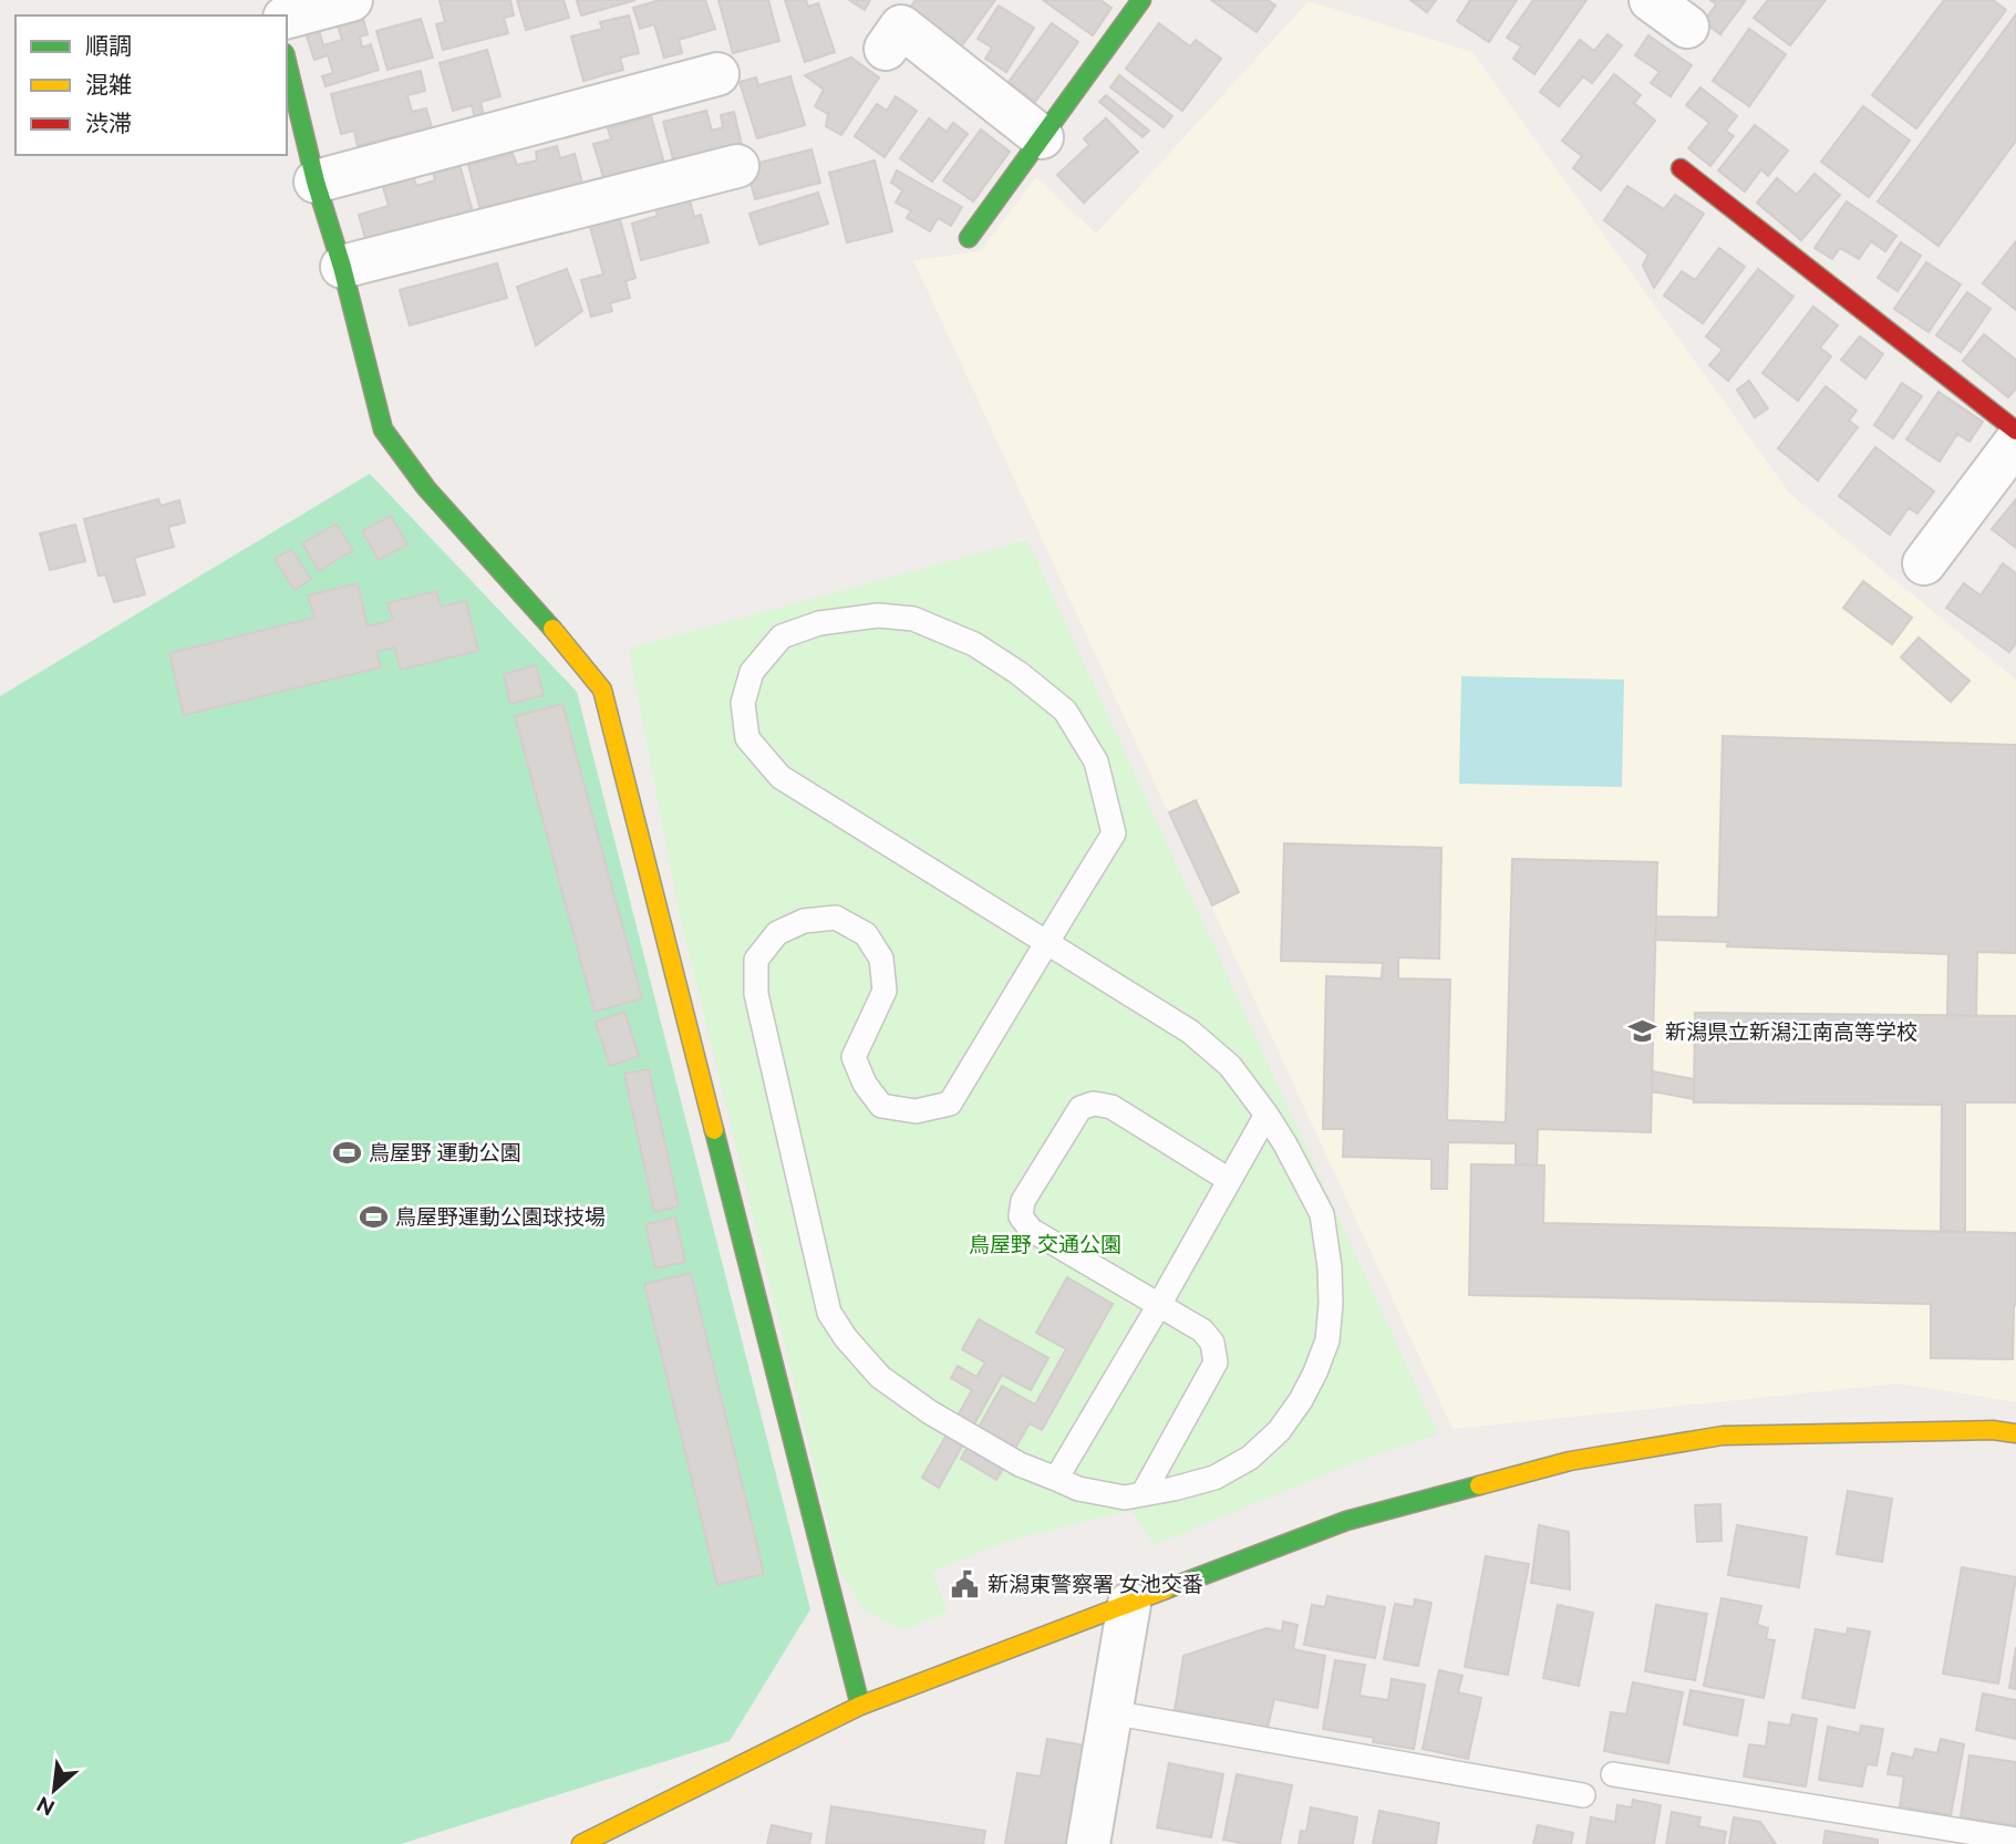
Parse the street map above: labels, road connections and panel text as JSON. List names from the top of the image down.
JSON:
{
  "parks": ["鳥屋野 交通公園"],
  "places": {
    "school or university": ["新潟県立新潟江南高等学校"],
    "sports": ["鳥屋野 運動公園", "鳥屋野運動公園球技場"],
    "public building": ["新潟東警察署 女池交番"]
  },
  "legend": ["順調", "混雑", "渋滞"],
  "north": "bottom left"
}
